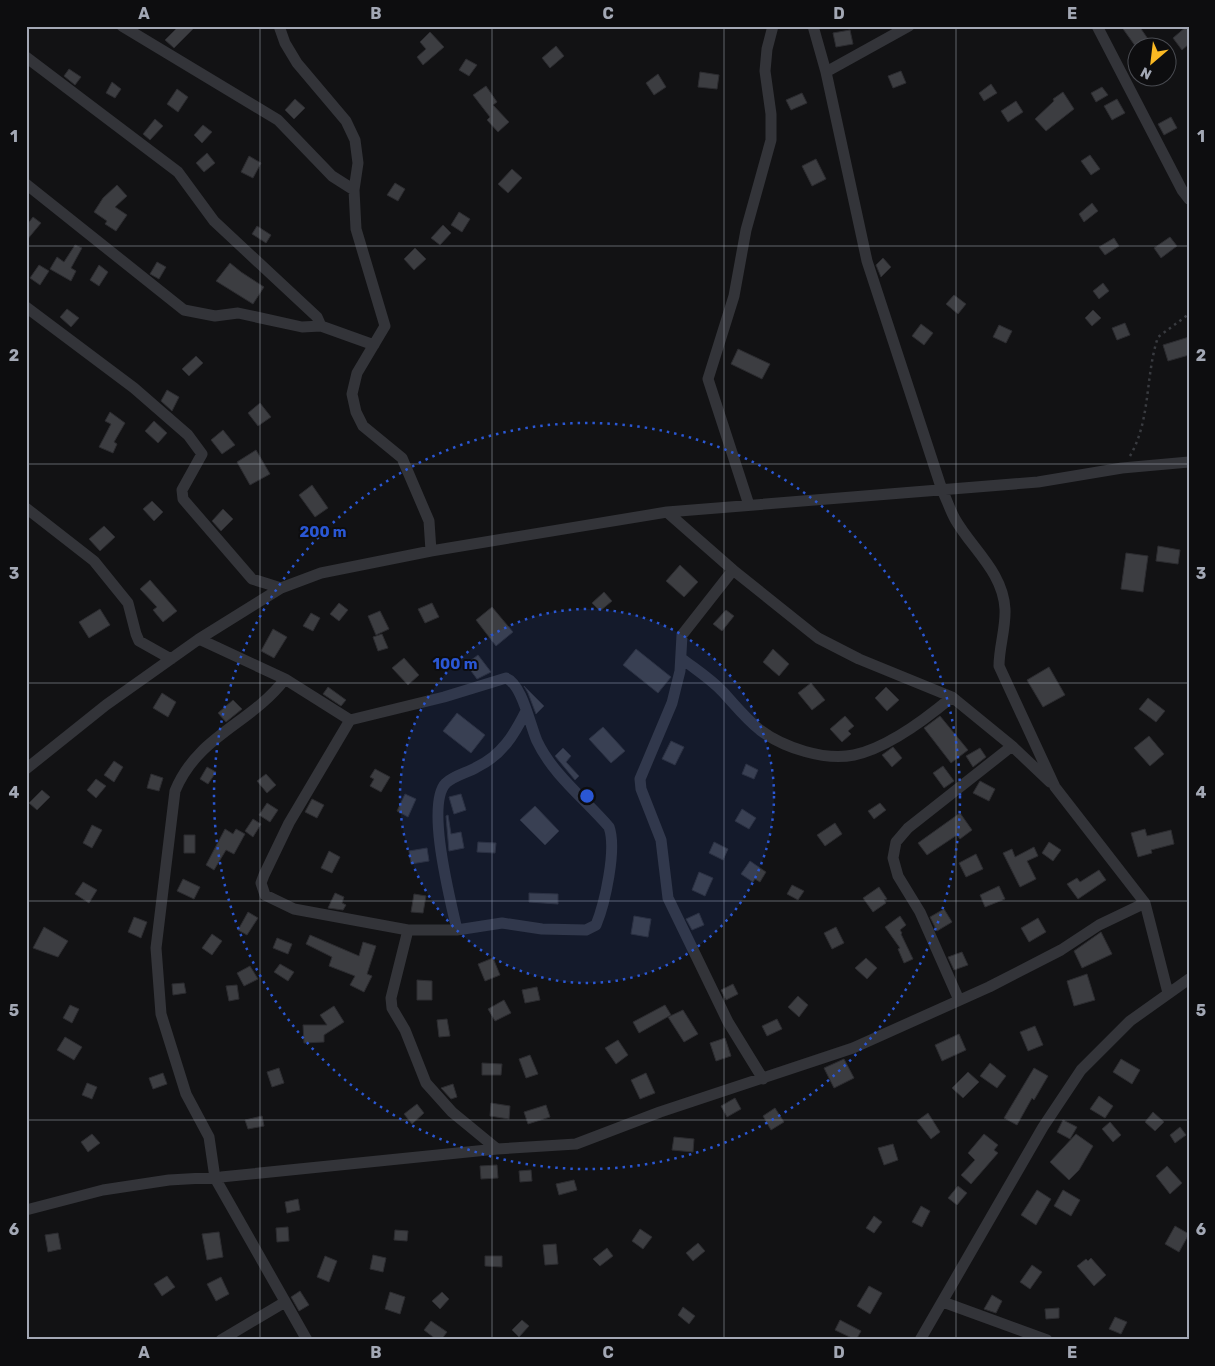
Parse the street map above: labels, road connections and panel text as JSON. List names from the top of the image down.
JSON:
{
  "north": "bottom left",
  "grid": {
    "columns": [
      "A",
      "B",
      "C",
      "D",
      "E"
    ],
    "rows": [
      "1",
      "2",
      "3",
      "4",
      "5",
      "6"
    ]
  },
  "rings": ["200 m", "100 m"]
}
